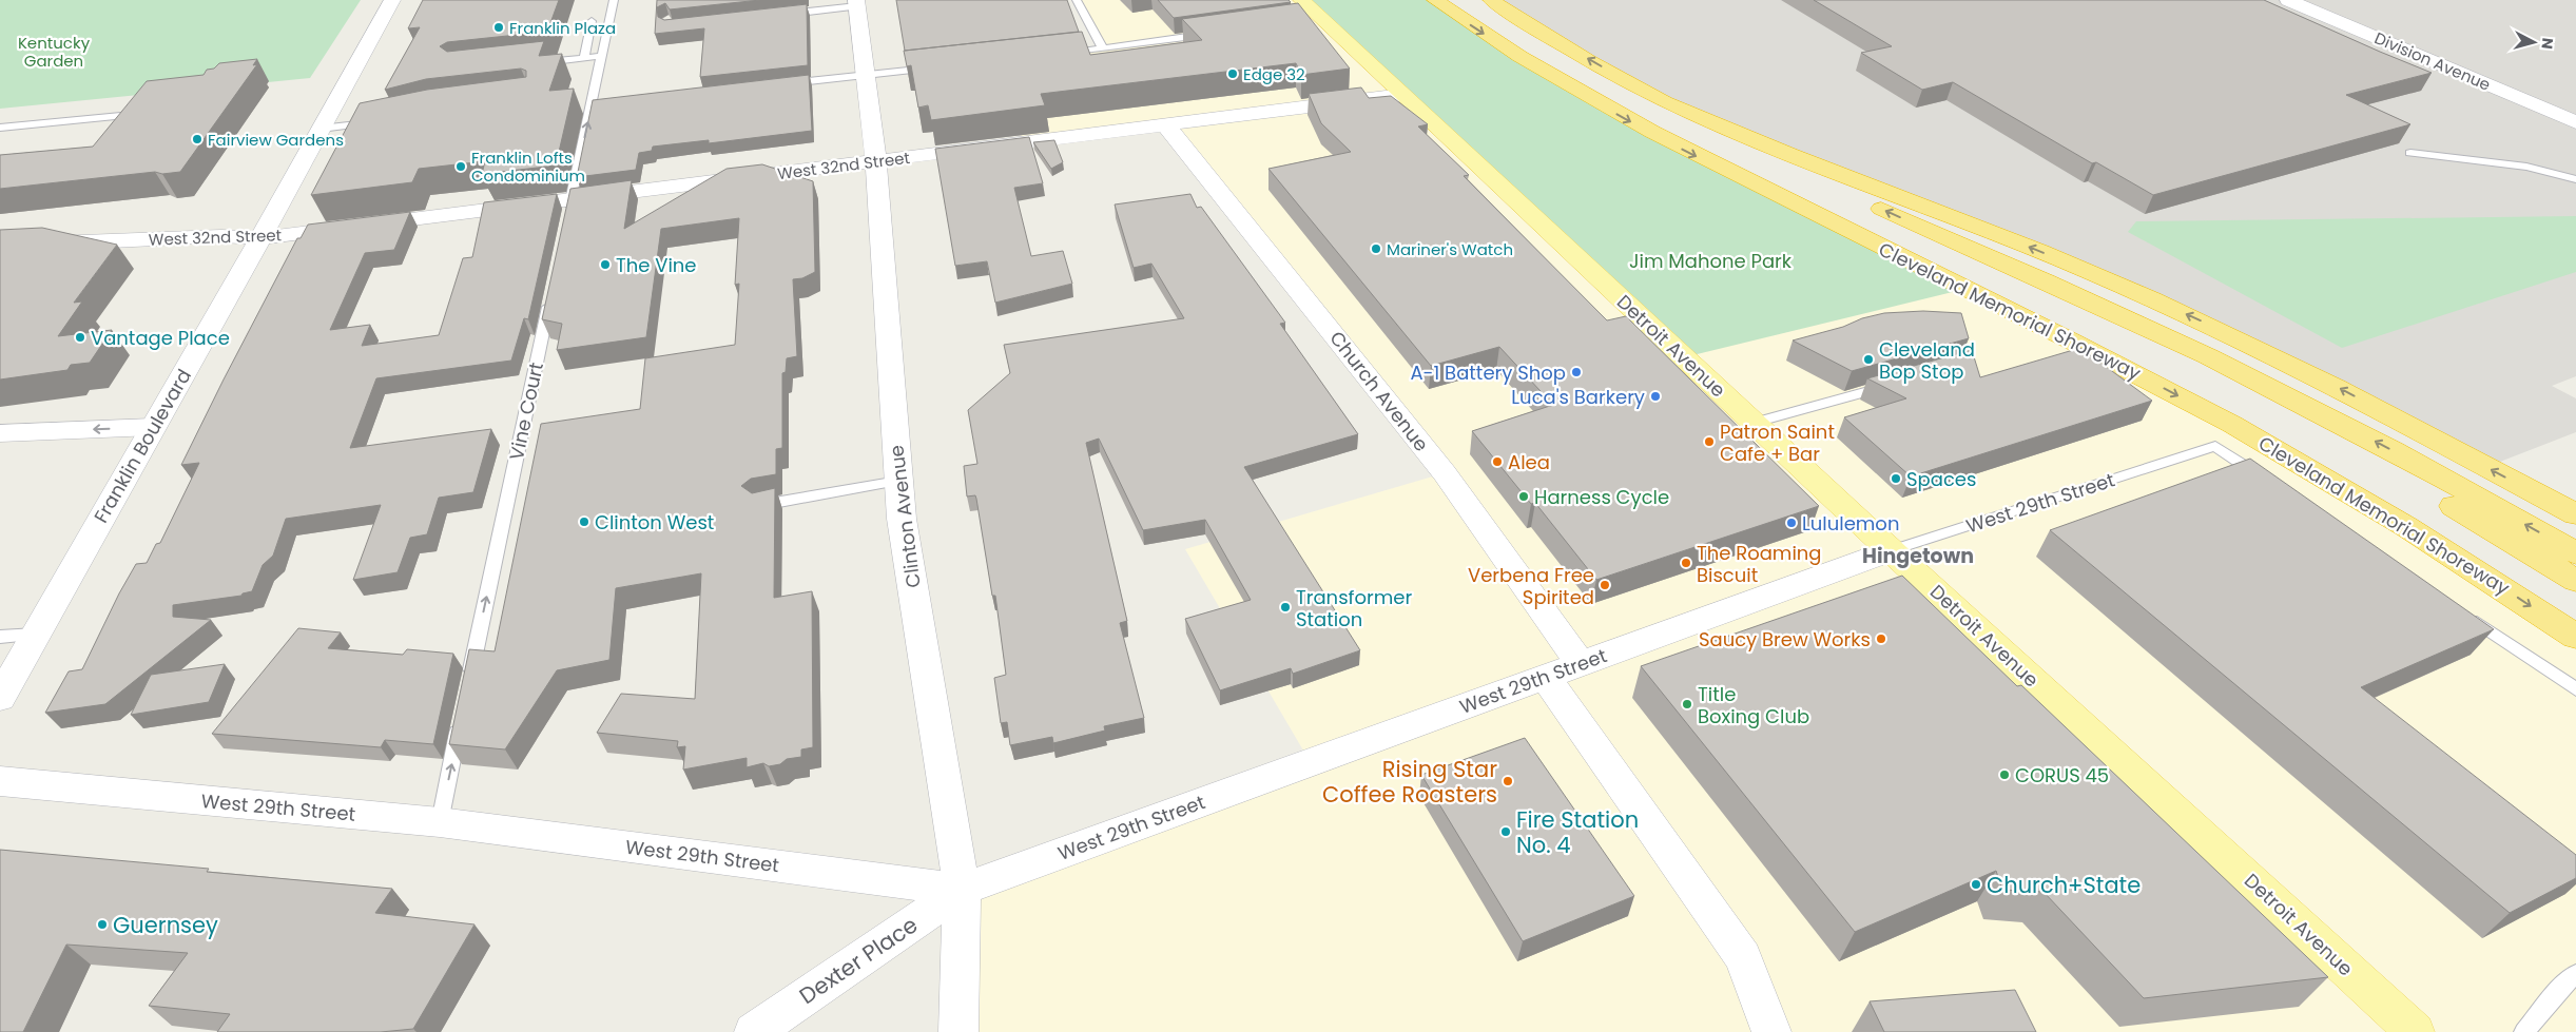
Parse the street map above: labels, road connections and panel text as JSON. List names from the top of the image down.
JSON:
{
  "streets": {
    "highway": ["Cleveland Memorial Shoreway"],
    "main road": ["Detroit Avenue"],
    "street": [
      "Division Avenue",
      "West 32nd Street",
      "Church Avenue",
      "Franklin Boulevard",
      "West 29th Street",
      "Clinton Avenue",
      "Dexter Place"
    ],
    "lane": ["Vine Court"]
  },
  "crossings": [
    ["West 32nd Street", "Detroit Avenue"],
    ["West 32nd Street", "Church Avenue"],
    ["West 32nd Street", "Franklin Boulevard"],
    ["West 32nd Street", "Clinton Avenue"],
    ["Detroit Avenue", "West 29th Street"],
    ["Church Avenue", "West 29th Street"],
    ["West 29th Street", "Clinton Avenue"],
    ["West 29th Street", "Dexter Place"],
    ["Clinton Avenue", "Dexter Place"]
  ],
  "one_way": ["Vine Court"],
  "districts": ["Hingetown"],
  "parks": ["Kentucky Garden", "Jim Mahone Park"],
  "places": [
    "Franklin Plaza",
    "Edge 32",
    "Fairview Gardens",
    "Franklin Lofts Condominium",
    "Mariner's Watch",
    "The Vine",
    "Vantage Place",
    "Cleveland Bop Stop",
    "A-1 Battery Shop",
    "Luca's Barkery",
    "Patron Saint Cafe + Bar",
    "Alea",
    "Spaces",
    "Harness Cycle",
    "Clinton West",
    "Lululemon",
    "The Roaming Biscuit",
    "Verbena Free Spirited",
    "Transformer Station",
    "Saucy Brew Works",
    "Title Boxing Club",
    "CORUS 45",
    "Rising Star Coffee Roasters",
    "Fire Station No. 4",
    "Church+State",
    "Guernsey"
  ],
  "north": "right"
}
